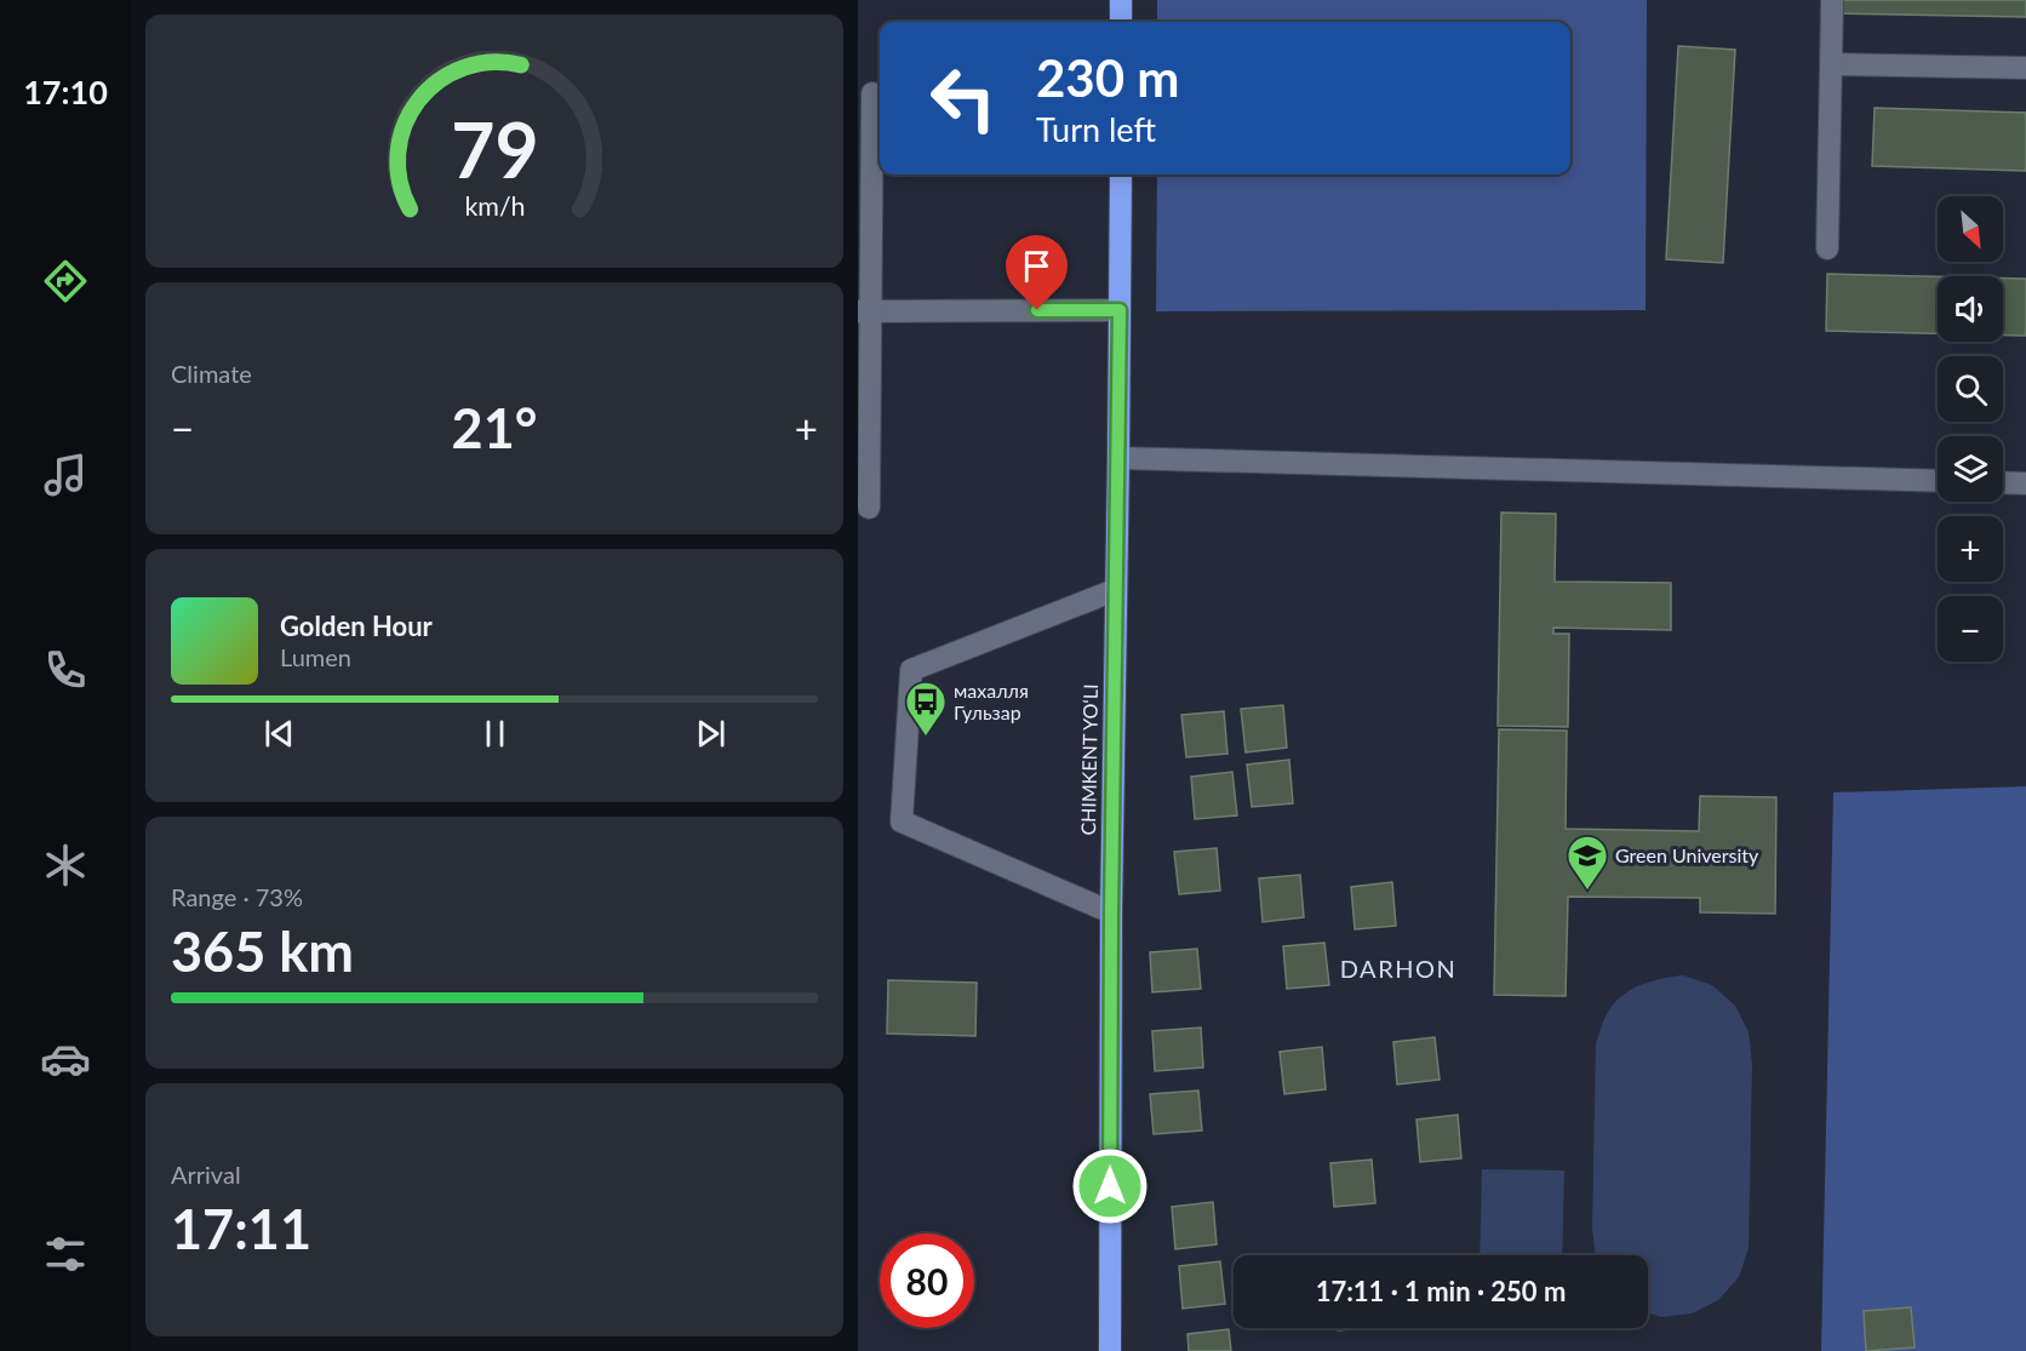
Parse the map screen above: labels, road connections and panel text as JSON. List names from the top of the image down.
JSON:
{
  "streets": {
    "highway": ["CHIMKENT YO‘LI"]
  },
  "districts": ["DARHON"],
  "places": {
    "bus stop": ["махалля Гульзар"],
    "school or university": ["Green University"]
  },
  "north": "bottom right",
  "page": {
    "tabs": "17:10",
    "turn": ["230 m", "Turn left"],
    "map_buttons": ["+", "−"],
    "tile": [
      "Climate",
      ["Range · 73%", "365 km"],
      ["Arrival", "17:11"]
    ],
    "heat": ["−", "21°", "+"],
    "song": ["Golden Hour", "Lumen"],
    "limit": "80",
    "trip": "17:11 · 1 min · 250 m",
    "gauge": ["79", "km/h"]
  }
}
